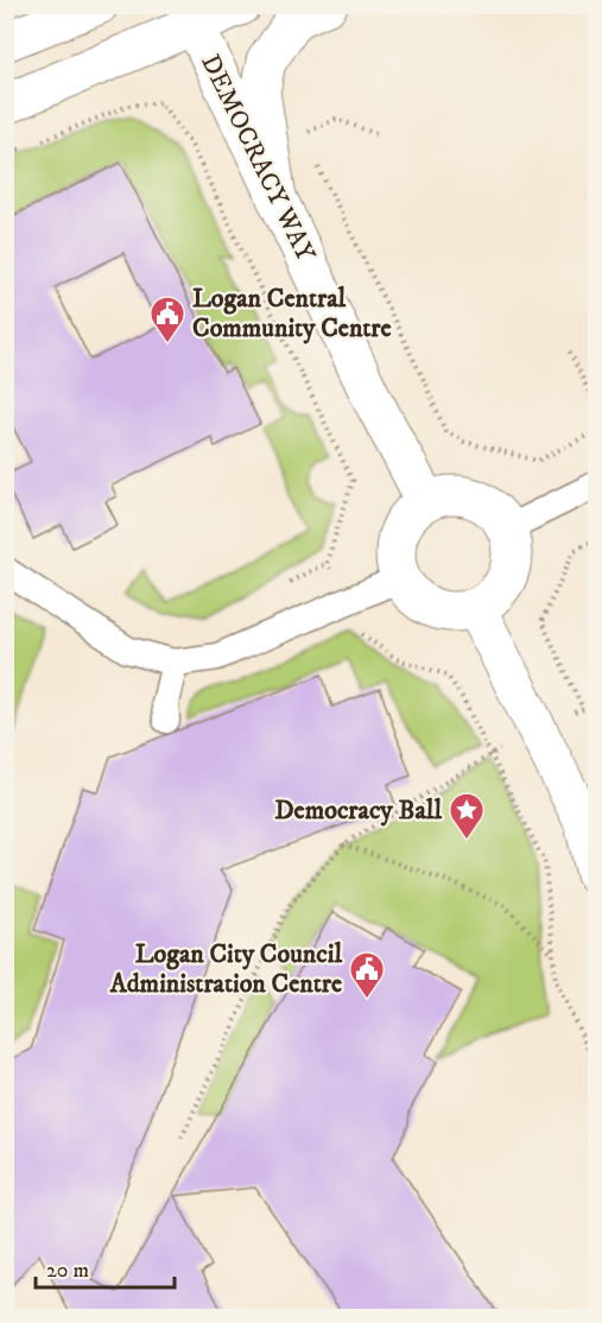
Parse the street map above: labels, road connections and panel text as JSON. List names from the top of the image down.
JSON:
{
  "streets": {
    "street": ["DEMOCRACY WAY"]
  },
  "places": {
    "public building": ["Logan Central Community Centre", "Logan City Council Administration Centre"],
    "place": ["Democracy Ball"]
  },
  "scale_bar": "20 m"
}
